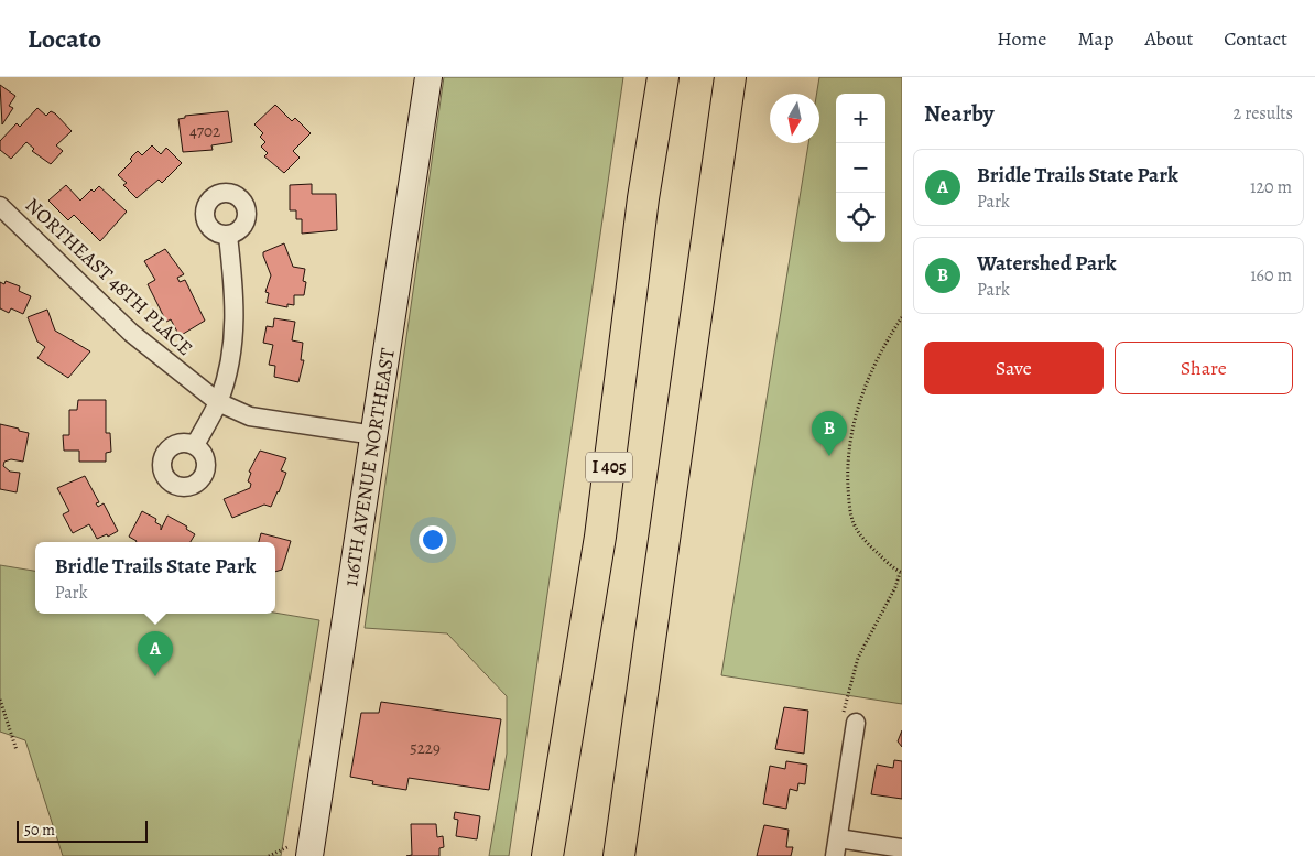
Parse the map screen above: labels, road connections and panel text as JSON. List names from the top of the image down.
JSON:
{
  "streets": {
    "highway": ["I 405"],
    "street": ["NORTHEAST 48TH PLACE", "116TH AVENUE NORTHEAST"]
  },
  "crossings": [
    ["NORTHEAST 48TH PLACE", "116TH AVENUE NORTHEAST"]
  ],
  "house_numbers": ["4702", "5229"],
  "scale_bar": "50 m",
  "north": "bottom",
  "page": {
    "header": "Locato",
    "nav": [
      "Home",
      "Map",
      "About",
      "Contact"
    ],
    "heading": ["Nearby", "2 results"],
    "map_buttons": ["+", "−"],
    "list": [
      {
        "mark": "A",
        "name": "Bridle Trails State Park",
        "note": "Park",
        "value": "120 m"
      },
      {
        "mark": "B",
        "name": "Watershed Park",
        "note": "Park",
        "value": "160 m"
      }
    ],
    "buttons": ["Save", "Share"],
    "pins": ["B", "A"],
    "popup": ["Bridle Trails State Park", "Park"],
    "scale": "50 m"
  }
}
